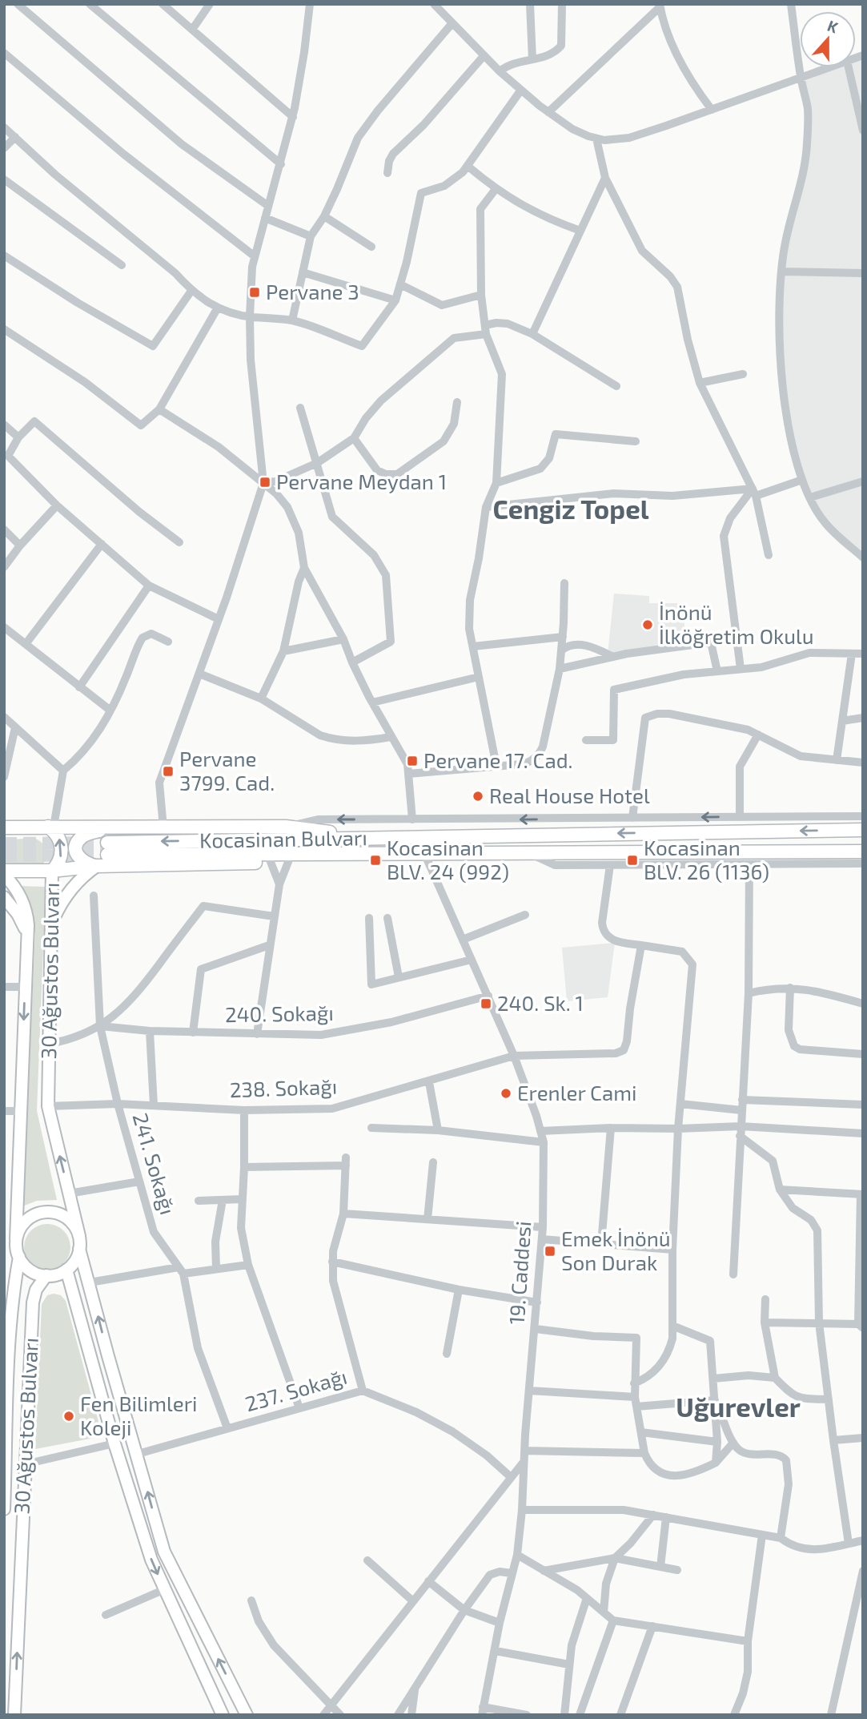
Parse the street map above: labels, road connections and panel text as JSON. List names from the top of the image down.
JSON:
{
  "streets": {
    "highway": ["Kocasinan Bulvarı"],
    "main road": ["30 Ağustos Bulvarı"],
    "street": [
      "240. Sokağı",
      "238. Sokağı",
      "241. Sokağı",
      "19. Caddesi",
      "237. Sokağı"
    ]
  },
  "crossings": [
    ["Kocasinan Bulvarı", "19. Caddesi"],
    ["30 Ağustos Bulvarı", "238. Sokağı"],
    ["240. Sokağı", "241. Sokağı"],
    ["240. Sokağı", "19. Caddesi"],
    ["238. Sokağı", "241. Sokağı"],
    ["238. Sokağı", "19. Caddesi"],
    ["241. Sokağı", "237. Sokağı"]
  ],
  "districts": ["Cengiz Topel", "Uğurevler"],
  "places": {
    "transit": [
      "Pervane 3",
      "Pervane Meydan 1",
      "Pervane 17. Cad.",
      "Pervane 3799. Cad.",
      "Kocasinan BLV. 24 (992)",
      "Kocasinan BLV. 26 (1136)",
      "240. Sk. 1",
      "Emek İnönü Son Durak"
    ],
    "other": [
      "İnönü İlköğretim Okulu",
      "Real House Hotel",
      "Erenler Cami",
      "Fen Bilimleri Koleji"
    ]
  },
  "north": "top"
}
